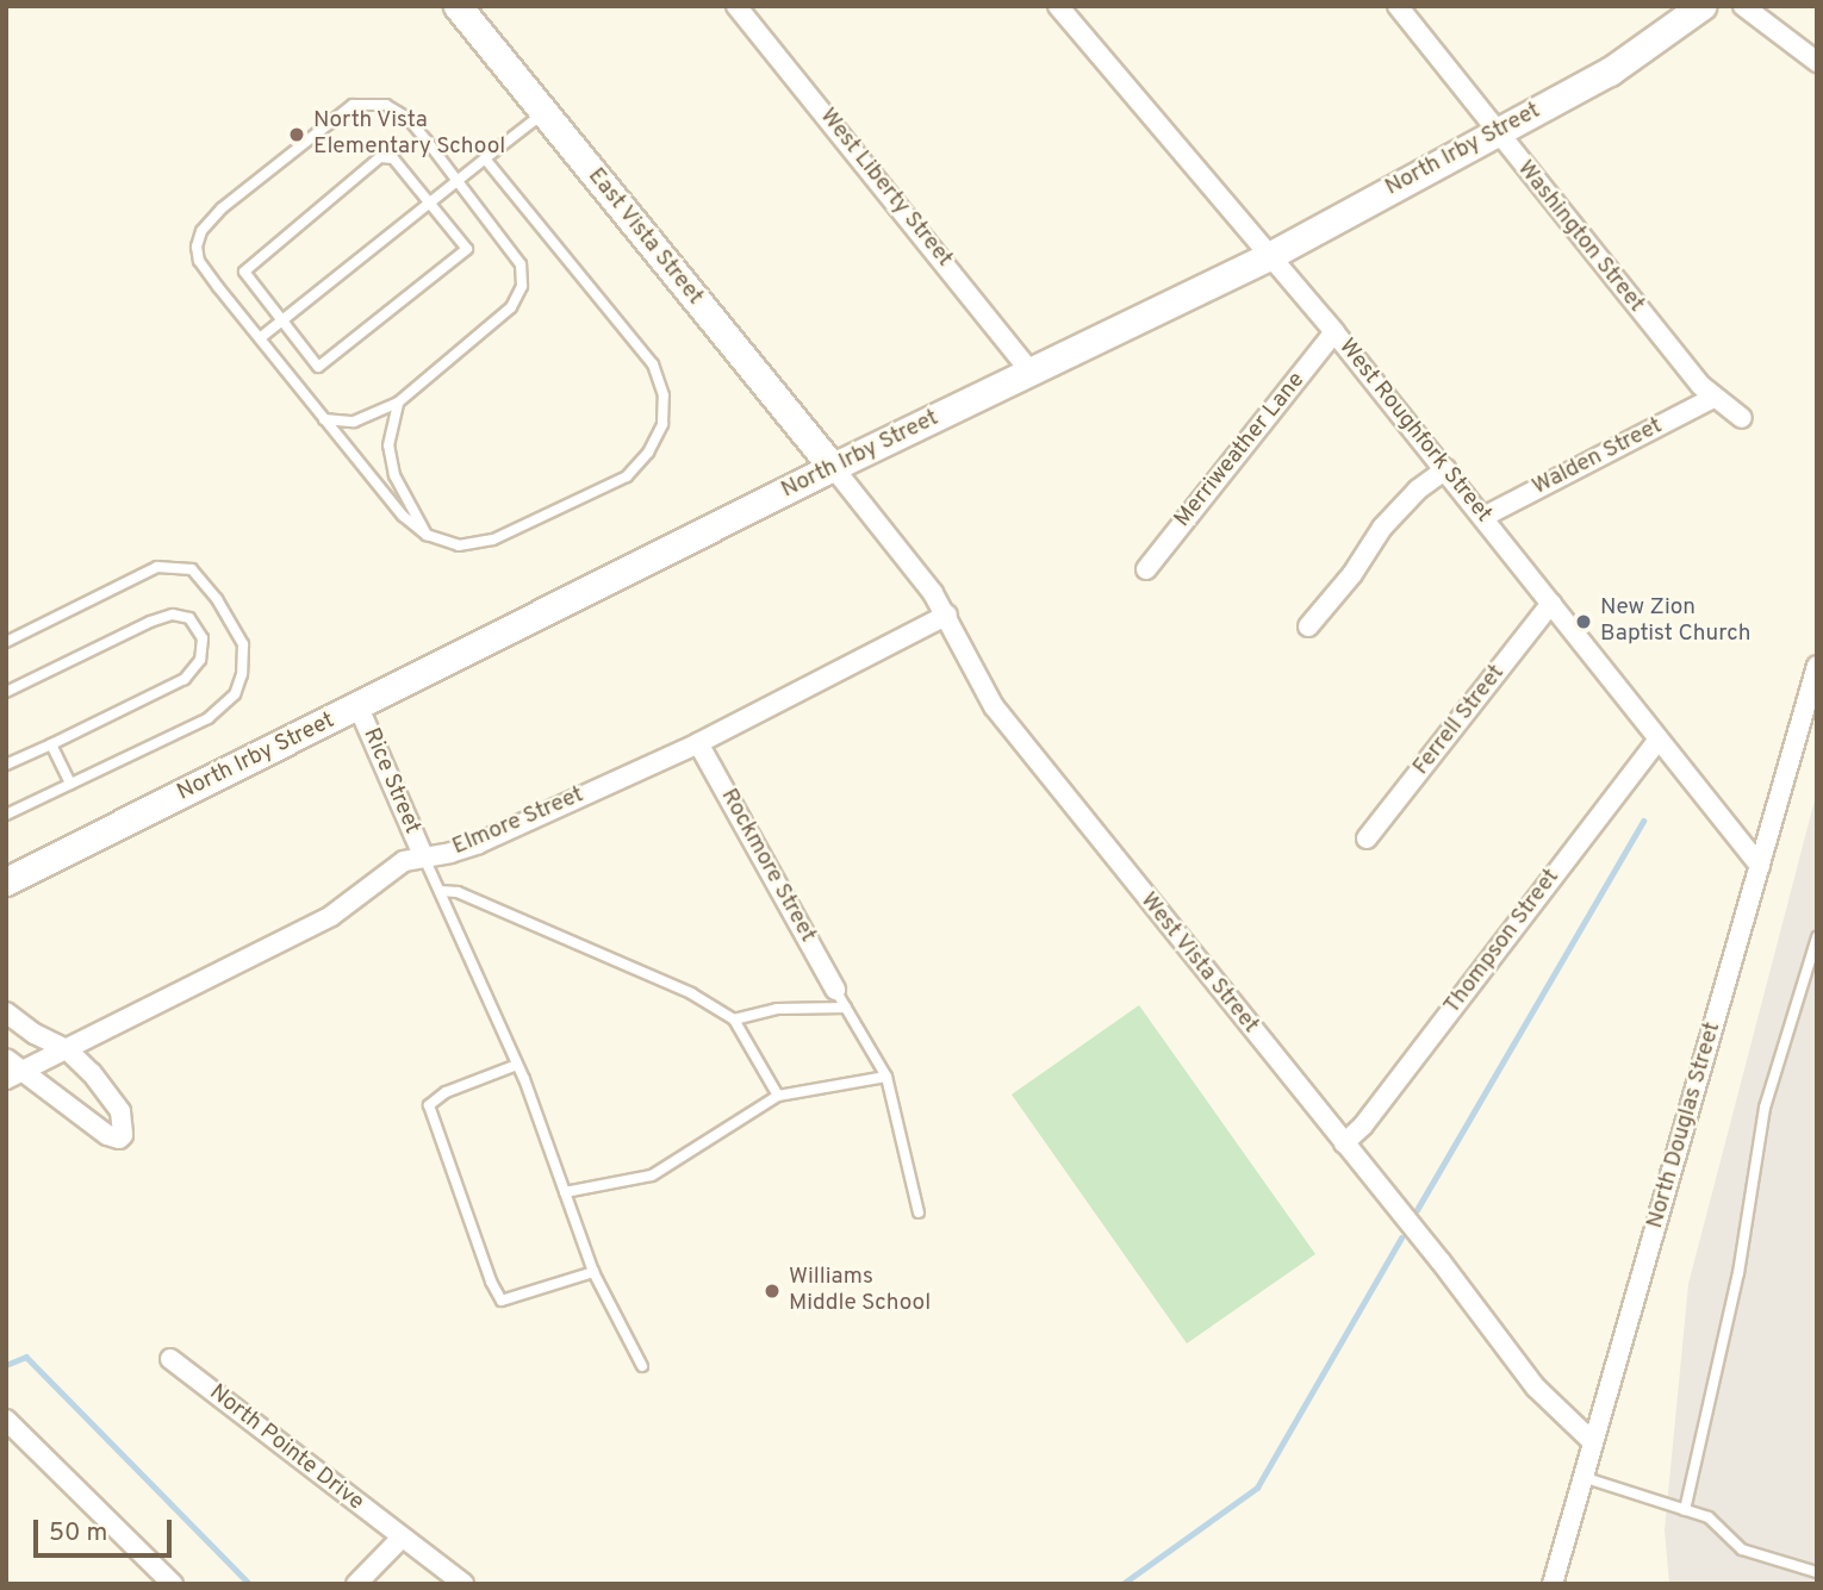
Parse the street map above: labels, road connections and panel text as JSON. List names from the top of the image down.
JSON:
{
  "streets": {
    "main road": ["North Irby Street", "East Vista Street"],
    "street": [
      "West Liberty Street",
      "Washington Street",
      "West Roughfork Street",
      "Merriweather Lane",
      "Walden Street",
      "Ferrell Street",
      "Rice Street",
      "Elmore Street",
      "Rockmore Street",
      "Thompson Street",
      "West Vista Street",
      "North Douglas Street",
      "North Pointe Drive"
    ]
  },
  "crossings": [
    ["North Irby Street", "West Liberty Street"],
    ["North Irby Street", "East Vista Street"],
    ["North Irby Street", "Washington Street"],
    ["North Irby Street", "West Roughfork Street"],
    ["North Irby Street", "Rice Street"],
    ["North Irby Street", "West Vista Street"],
    ["East Vista Street", "West Vista Street"],
    ["Washington Street", "Walden Street"],
    ["West Roughfork Street", "Merriweather Lane"],
    ["West Roughfork Street", "Walden Street"],
    ["West Roughfork Street", "Ferrell Street"],
    ["West Roughfork Street", "Thompson Street"],
    ["West Roughfork Street", "North Douglas Street"],
    ["Rice Street", "Elmore Street"],
    ["Elmore Street", "Rockmore Street"],
    ["Elmore Street", "West Vista Street"],
    ["Thompson Street", "West Vista Street"],
    ["West Vista Street", "North Douglas Street"]
  ],
  "places": ["North Vista Elementary School", "New Zion Baptist Church", "Williams Middle School"],
  "scale_bar": "50 m"
}
